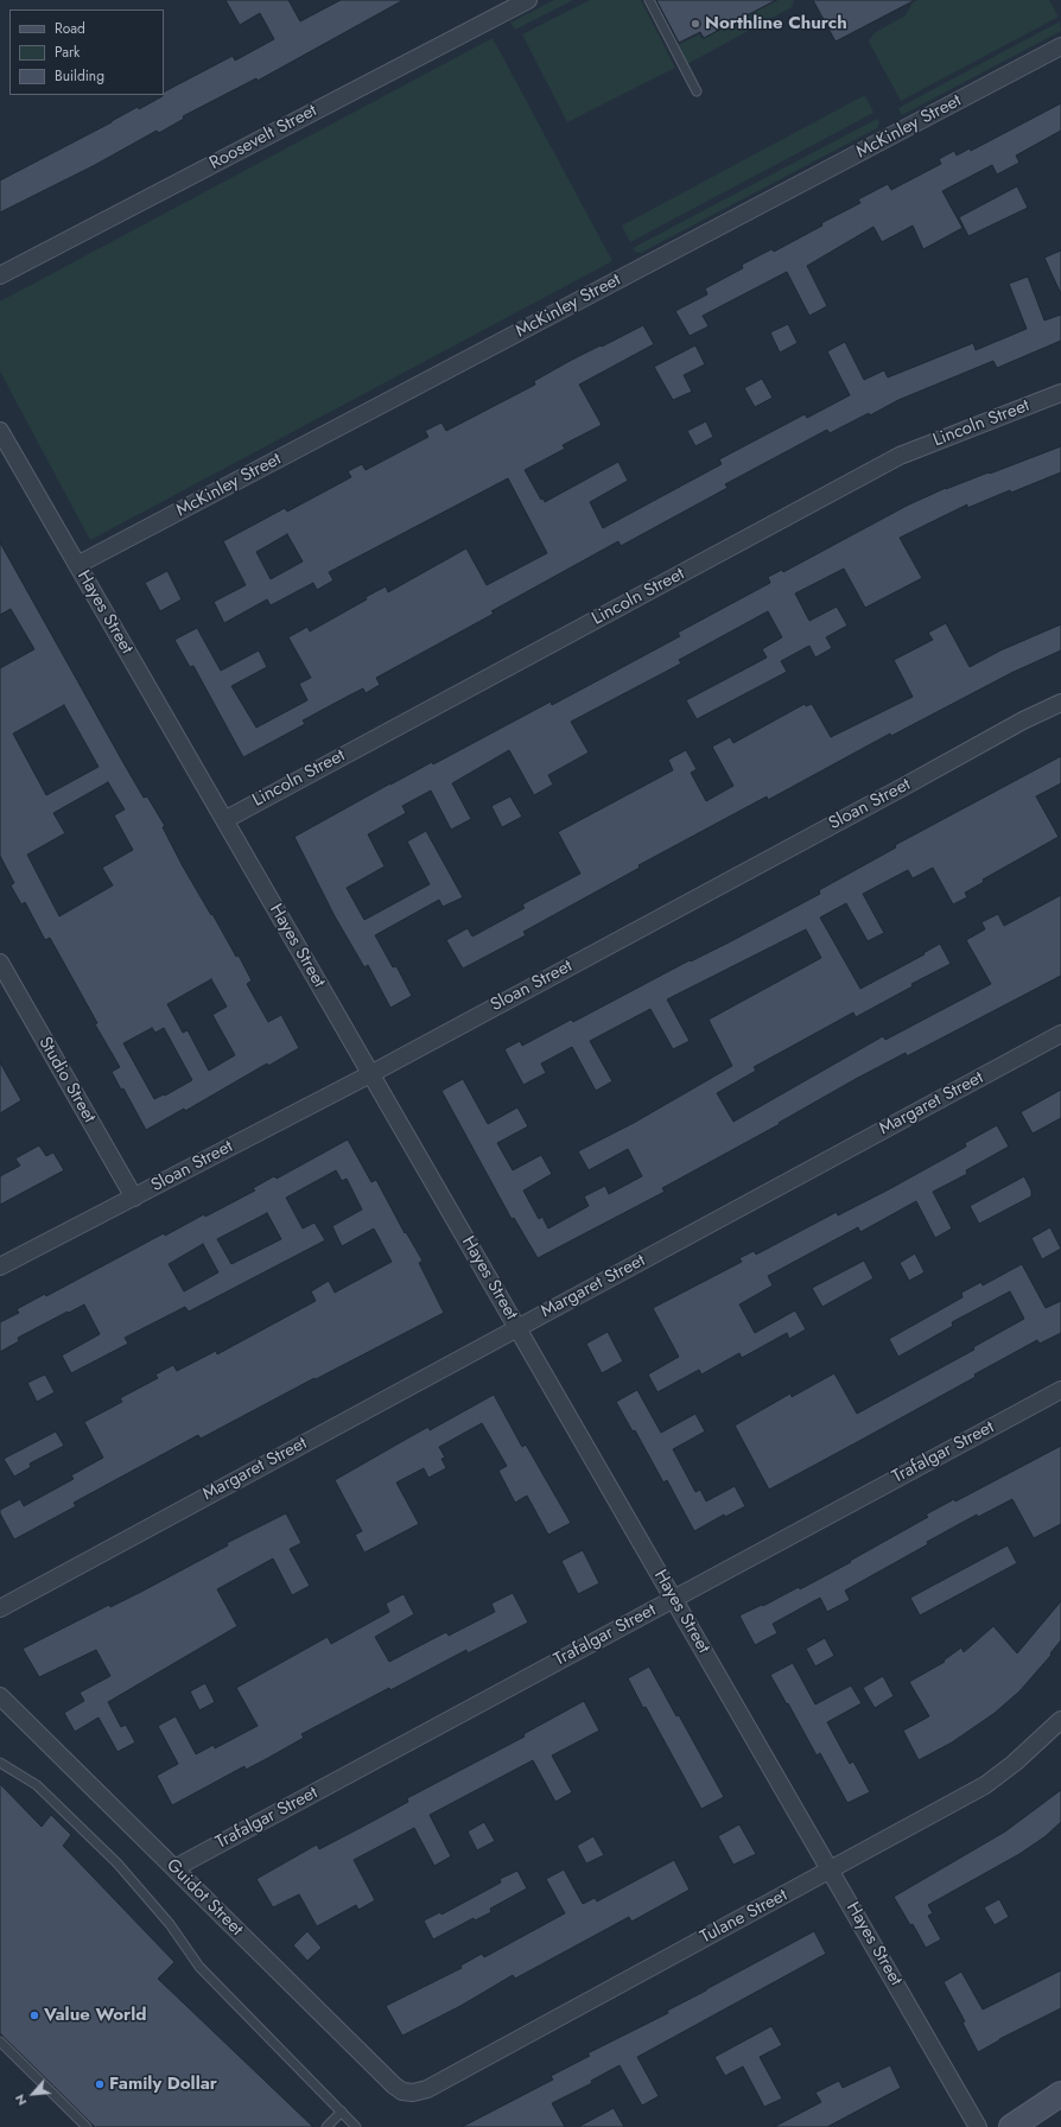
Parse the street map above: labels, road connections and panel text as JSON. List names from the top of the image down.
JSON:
{
  "streets": {
    "street": [
      "McKinley Street",
      "Roosevelt Street",
      "Lincoln Street",
      "Hayes Street",
      "Sloan Street",
      "Studio Street",
      "Margaret Street",
      "Trafalgar Street",
      "Guidot Street",
      "Tulane Street"
    ]
  },
  "crossings": [
    ["McKinley Street", "Hayes Street"],
    ["Lincoln Street", "Hayes Street"],
    ["Hayes Street", "Sloan Street"],
    ["Hayes Street", "Margaret Street"],
    ["Hayes Street", "Trafalgar Street"],
    ["Hayes Street", "Tulane Street"],
    ["Sloan Street", "Studio Street"],
    ["Trafalgar Street", "Guidot Street"],
    ["Guidot Street", "Tulane Street"]
  ],
  "places": ["Northline Church", "Value World", "Family Dollar"],
  "legend": ["Road", "Park", "Building"],
  "north": "bottom left"
}
